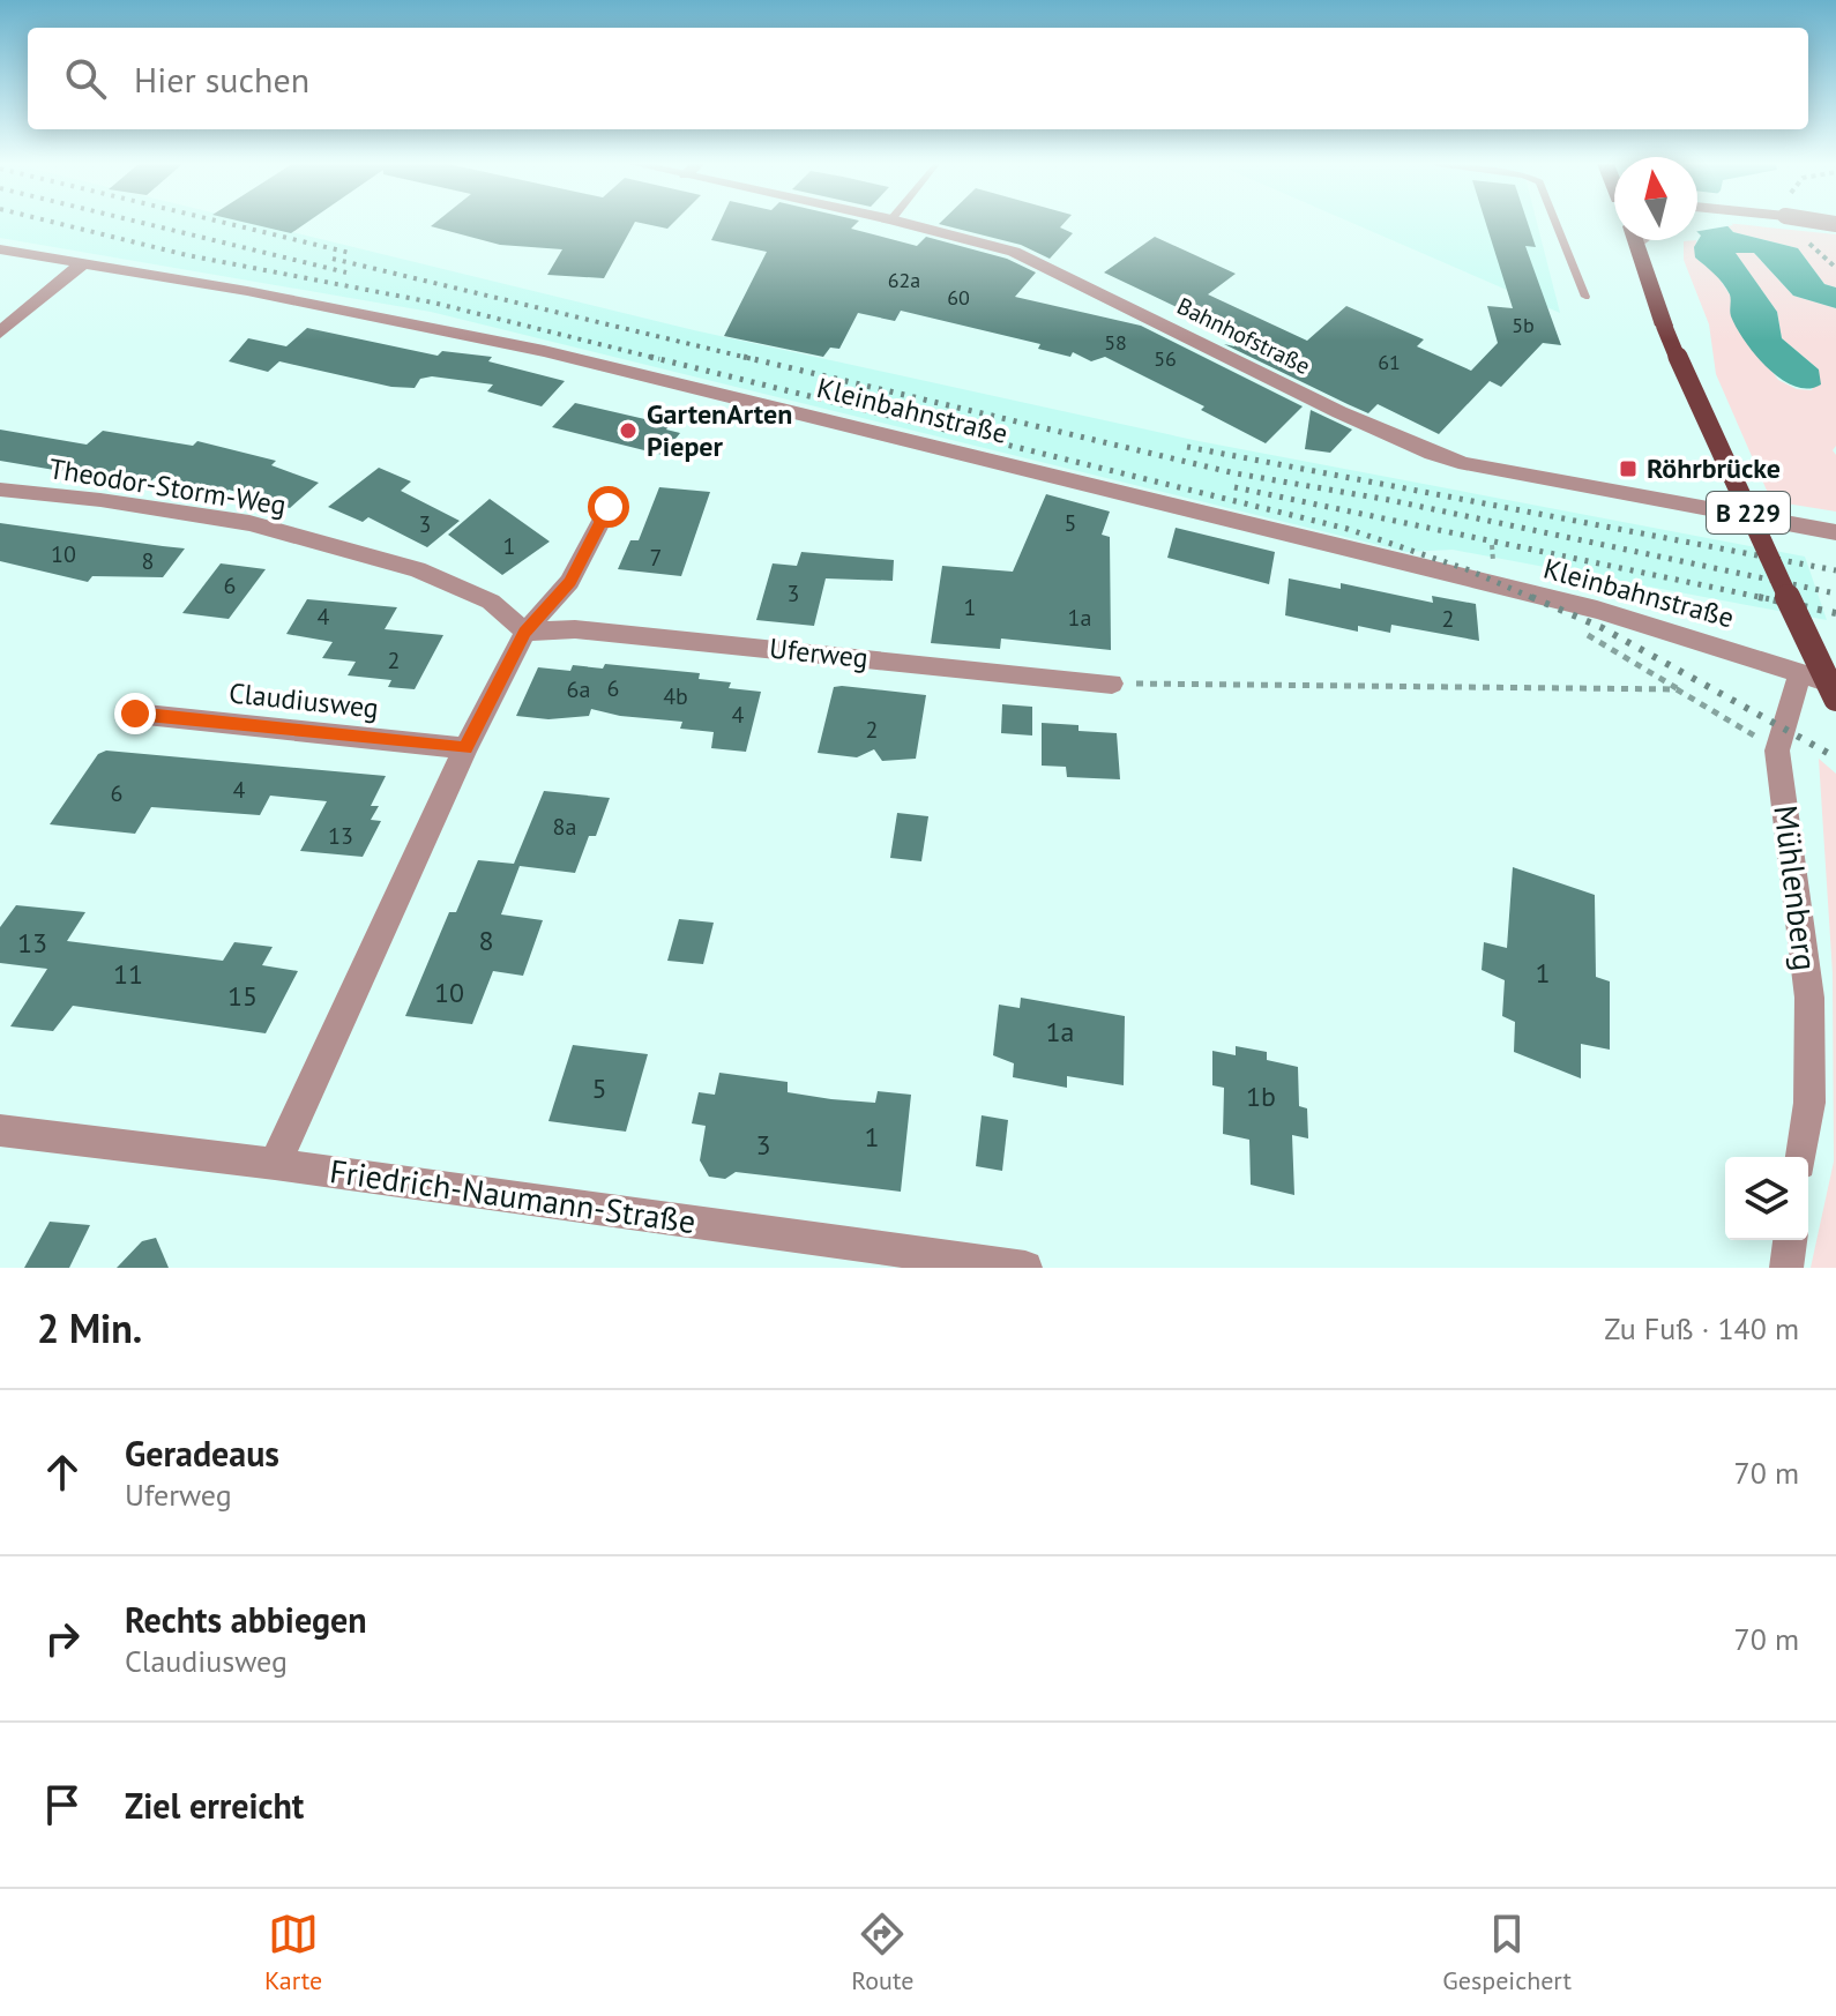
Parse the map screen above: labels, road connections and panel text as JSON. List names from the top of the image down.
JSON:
{
  "streets": {
    "main road": ["B 229"],
    "street": [
      "Bahnhofstraße",
      "Kleinbahnstraße",
      "Theodor-Storm-Weg",
      "Uferweg",
      "Claudiusweg",
      "Mühlenberg",
      "Friedrich-Naumann-Straße"
    ]
  },
  "crossings": [
    ["Kleinbahnstraße", "Mühlenberg"],
    ["Theodor-Storm-Weg", "Uferweg"]
  ],
  "places": {
    "other": ["GartenArten Pieper"],
    "transit": ["Röhrbrücke"]
  },
  "house_numbers": [
    "62a",
    "60",
    "5b",
    "58",
    "56",
    "61",
    "5",
    "3",
    "1",
    "10",
    "7",
    "8",
    "6",
    "3",
    "1",
    "4",
    "1a",
    "2",
    "2",
    "6",
    "6a",
    "4b",
    "4",
    "2",
    "4",
    "6",
    "8a",
    "13",
    "8",
    "13",
    "1",
    "11",
    "10",
    "15",
    "1a",
    "5",
    "1b",
    "1",
    "3"
  ],
  "north": "top",
  "page": {
    "search": "Hier suchen",
    "heading": ["2 Min.", "Zu Fuß · 140 m"],
    "list": [
      ["Geradeaus", "Uferweg", "70 m"],
      ["Rechts abbiegen", "Claudiusweg", "70 m"],
      "Ziel erreicht"
    ],
    "nav": ["Karte", "Route", "Gespeichert"]
  }
}
